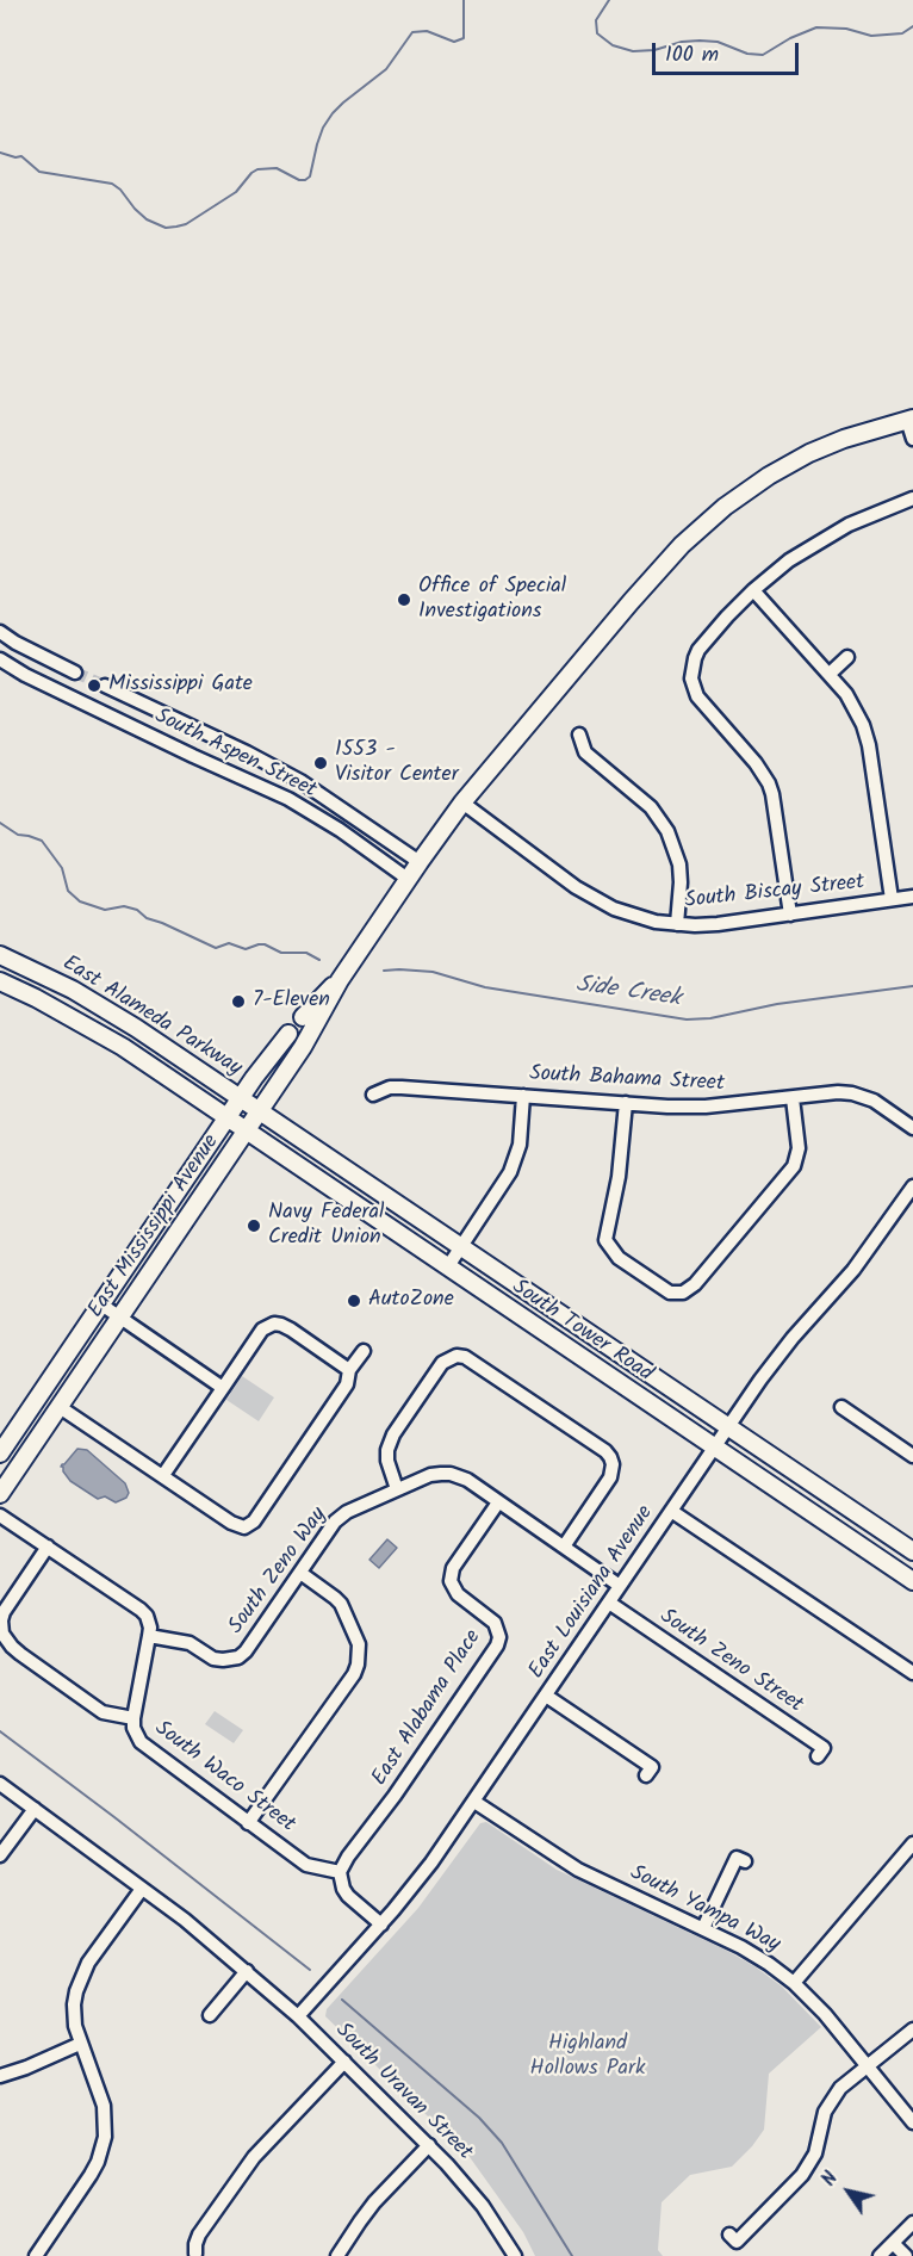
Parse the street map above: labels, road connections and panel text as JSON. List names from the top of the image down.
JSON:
{
  "streets": {
    "main road": ["East Alameda Parkway", "East Mississippi Avenue", "South Tower Road"],
    "street": [
      "South Aspen Street",
      "South Biscay Street",
      "South Bahama Street",
      "South Zeno Way",
      "East Louisiana Avenue",
      "South Zeno Street",
      "East Alabama Place",
      "South Waco Street",
      "South Yampa Way",
      "South Uravan Street"
    ]
  },
  "crossings": [
    ["South Aspen Street", "East Mississippi Avenue"],
    ["South Biscay Street", "East Mississippi Avenue"],
    ["East Alameda Parkway", "East Mississippi Avenue"],
    ["East Alameda Parkway", "South Tower Road"],
    ["East Mississippi Avenue", "South Tower Road"],
    ["South Tower Road", "East Louisiana Avenue"],
    ["South Zeno Way", "East Louisiana Avenue"],
    ["South Zeno Way", "East Alabama Place"],
    ["South Zeno Way", "South Waco Street"],
    ["East Louisiana Avenue", "South Zeno Street"],
    ["East Louisiana Avenue", "South Yampa Way"],
    ["East Louisiana Avenue", "South Uravan Street"],
    ["East Alabama Place", "South Waco Street"]
  ],
  "water": ["Side Creek"],
  "parks": ["Highland Hollows Park"],
  "places": [
    "Office of Special Investigations",
    "Mississippi Gate",
    "1553 - Visitor Center",
    "7-Eleven",
    "Navy Federal Credit Union",
    "AutoZone"
  ],
  "scale_bar": "100 m",
  "north": "top left"
}
